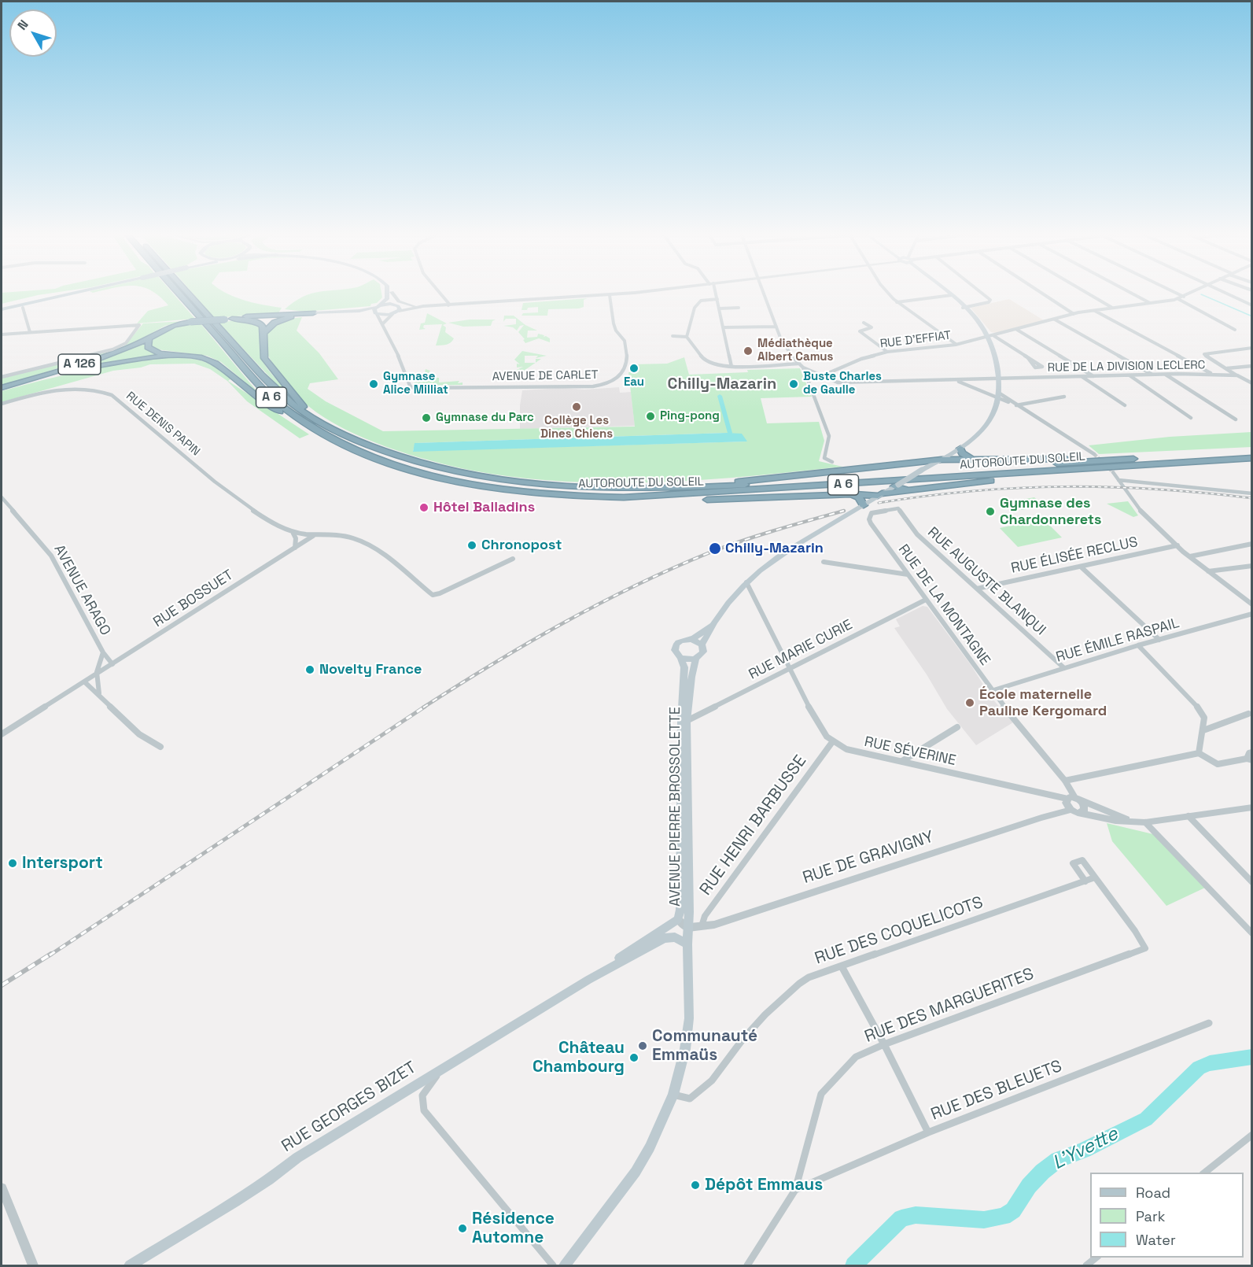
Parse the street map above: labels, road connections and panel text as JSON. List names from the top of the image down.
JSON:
{
  "streets": {
    "highway": ["A 126", "A 6", "AUTOROUTE DU SOLEIL"],
    "main road": ["AVENUE PIERRE BROSSOLETTE", "RUE GEORGES BIZET"],
    "street": [
      "RUE D'EFFIAT",
      "RUE DE LA DIVISION LECLERC",
      "AVENUE DE CARLET",
      "RUE DENIS PAPIN",
      "RUE ÉLISÉE RECLUS",
      "RUE AUGUSTE BLANQUI",
      "AVENUE ARAGO",
      "RUE BOSSUET",
      "RUE DE LA MONTAGNE",
      "RUE ÉMILE RASPAIL",
      "RUE MARIE CURIE",
      "RUE SÉVERINE",
      "RUE HENRI BARBUSSE",
      "RUE DE GRAVIGNY",
      "RUE DES COQUELICOTS",
      "RUE DES MARGUERITES",
      "RUE DES BLEUETS"
    ]
  },
  "crossings": [
    ["RUE D'EFFIAT", "RUE DE LA DIVISION LECLERC"],
    ["RUE D'EFFIAT", "AVENUE PIERRE BROSSOLETTE"],
    ["A 126", "AUTOROUTE DU SOLEIL"],
    ["RUE DE LA DIVISION LECLERC", "AVENUE PIERRE BROSSOLETTE"],
    ["RUE DENIS PAPIN", "RUE BOSSUET"],
    ["RUE ÉLISÉE RECLUS", "RUE AUGUSTE BLANQUI"],
    ["RUE AUGUSTE BLANQUI", "RUE DE LA MONTAGNE"],
    ["RUE AUGUSTE BLANQUI", "RUE ÉMILE RASPAIL"],
    ["AVENUE ARAGO", "RUE BOSSUET"],
    ["RUE DE LA MONTAGNE", "RUE ÉMILE RASPAIL"],
    ["RUE DE LA MONTAGNE", "RUE MARIE CURIE"],
    ["RUE DE LA MONTAGNE", "RUE SÉVERINE"],
    ["RUE MARIE CURIE", "AVENUE PIERRE BROSSOLETTE"],
    ["RUE SÉVERINE", "RUE HENRI BARBUSSE"],
    ["AVENUE PIERRE BROSSOLETTE", "RUE DE GRAVIGNY"],
    ["AVENUE PIERRE BROSSOLETTE", "RUE DES COQUELICOTS"],
    ["AVENUE PIERRE BROSSOLETTE", "RUE GEORGES BIZET"],
    ["RUE HENRI BARBUSSE", "RUE DE GRAVIGNY"],
    ["RUE DES COQUELICOTS", "RUE DES MARGUERITES"],
    ["RUE DES MARGUERITES", "RUE DES BLEUETS"]
  ],
  "districts": ["Chilly-Mazarin"],
  "water": ["L'Yvette"],
  "places": [
    "Médiathèque Albert Camus",
    "Eau",
    "Gymnase Alice Milliat",
    "Buste Charles de Gaulle",
    "Collège Les Dines Chiens",
    "Ping-pong",
    "Gymnase du Parc",
    "Hôtel Balladins",
    "Gymnase des Chardonnerets",
    "Chronopost",
    "Chilly-Mazarin",
    "Novelty France",
    "École maternelle Pauline Kergomard",
    "Intersport",
    "Communauté Emmaüs",
    "Château Chambourg",
    "Dépôt Emmaus",
    "Résidence Automne"
  ],
  "legend": ["Road", "Park", "Water"],
  "north": "top left"
}
